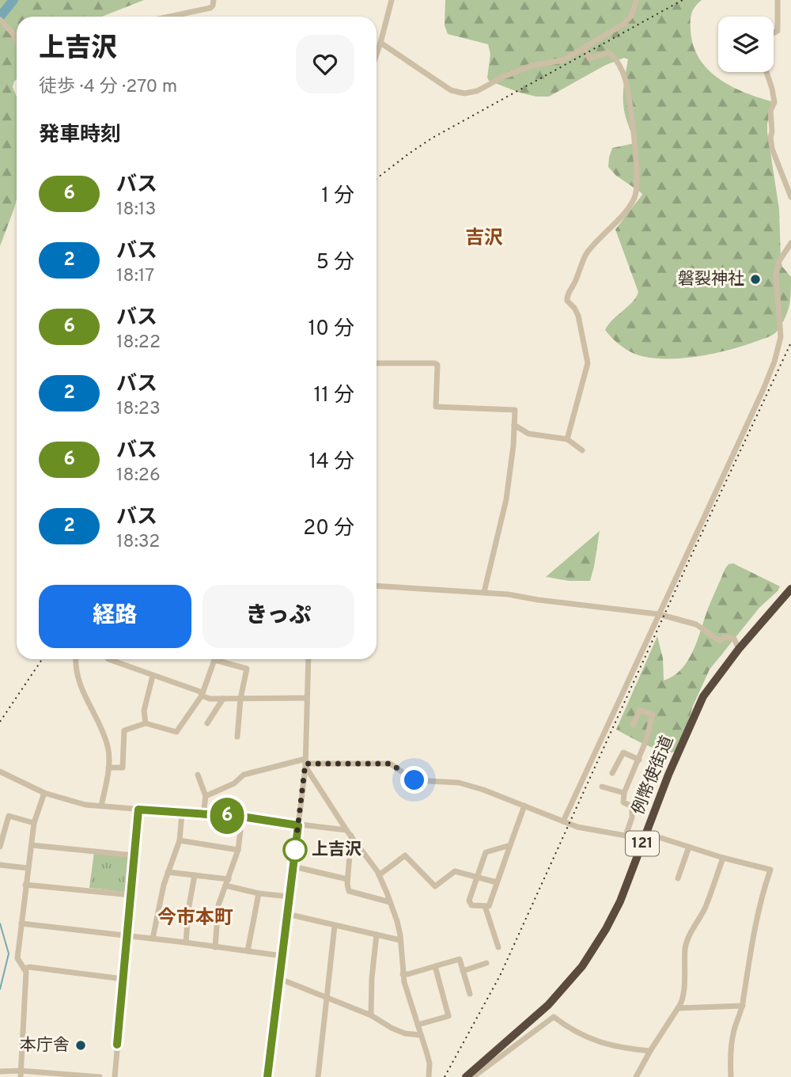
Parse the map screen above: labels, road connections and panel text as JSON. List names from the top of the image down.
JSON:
{
  "streets": {
    "highway": ["例幣使街道", "121"]
  },
  "districts": ["吉沢", "今市本町"],
  "places": ["磐裂神社", "上吉沢", "本庁舎"],
  "lines": ["bus line 6"],
  "page": {
    "on_map": "6",
    "heading": [
      ["上吉沢", "徒歩 · 4 分 · 270 m"],
      "発車時刻"
    ],
    "list": [
      {
        "mark": "6",
        "name": "バス",
        "note": "18:13",
        "value": "1 分"
      },
      {
        "mark": "2",
        "name": "バス",
        "note": "18:17",
        "value": "5 分"
      },
      {
        "mark": "6",
        "name": "バス",
        "note": "18:22",
        "value": "10 分"
      },
      {
        "mark": "2",
        "name": "バス",
        "note": "18:23",
        "value": "11 分"
      },
      {
        "mark": "6",
        "name": "バス",
        "note": "18:26",
        "value": "14 分"
      },
      {
        "mark": "2",
        "name": "バス",
        "note": "18:32",
        "value": "20 分"
      }
    ],
    "buttons": ["経路", "きっぷ"]
  }
}
